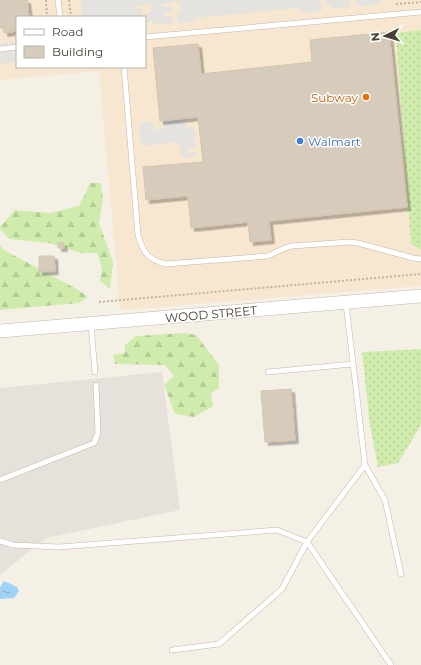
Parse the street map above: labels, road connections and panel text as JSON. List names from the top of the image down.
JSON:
{
  "streets": {
    "street": ["WOOD STREET"]
  },
  "places": ["Subway", "Walmart"],
  "legend": ["Road", "Building"],
  "north": "left"
}
